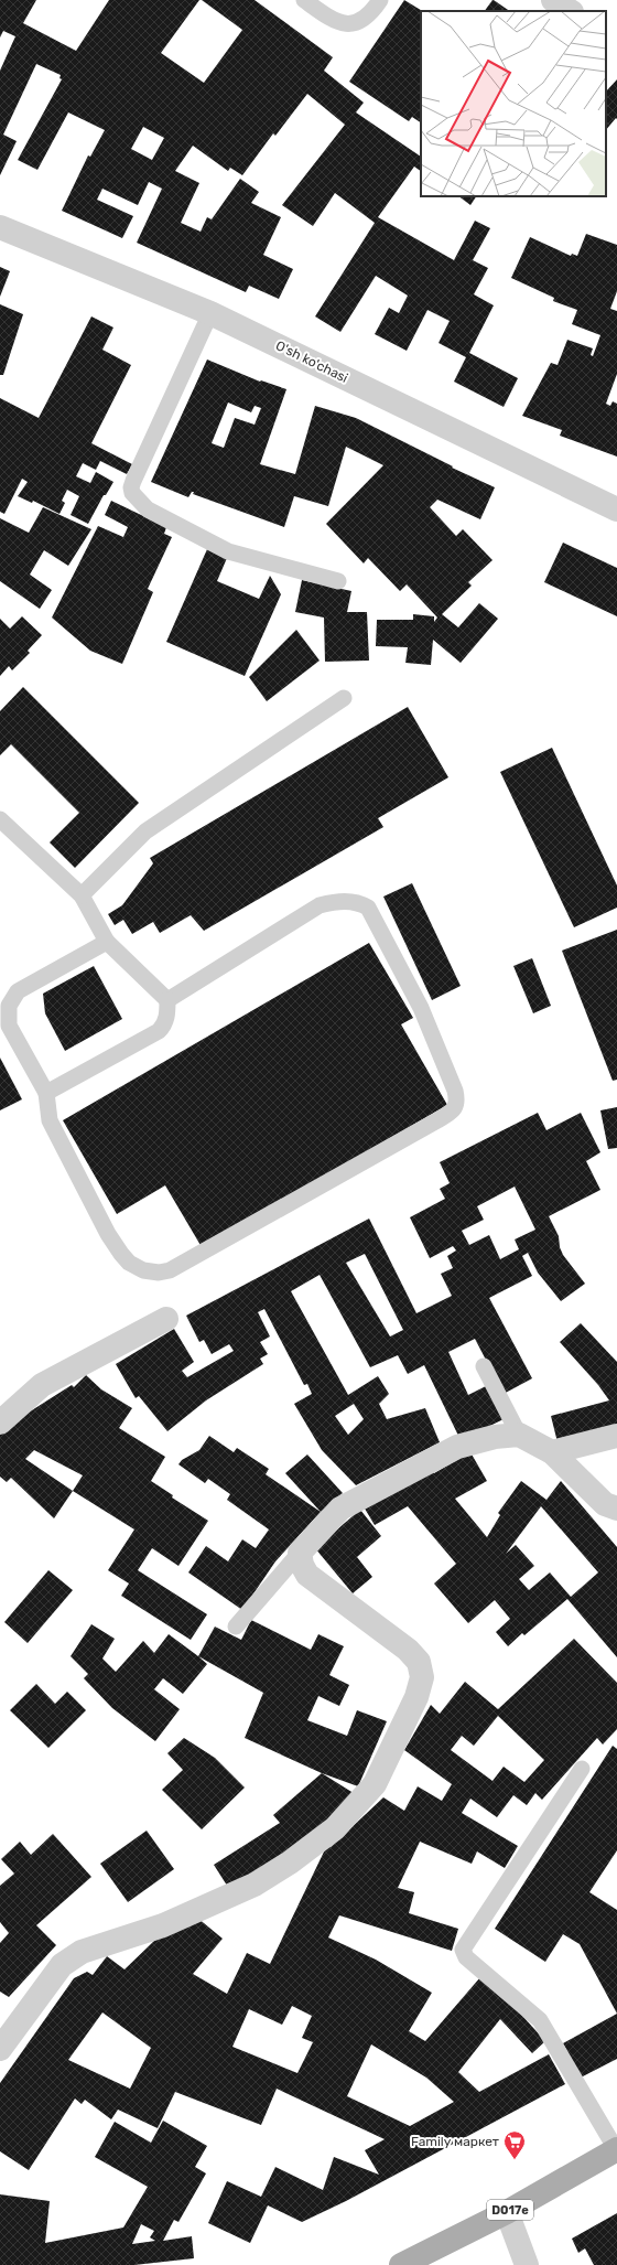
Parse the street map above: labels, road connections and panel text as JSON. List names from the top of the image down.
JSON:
{
  "streets": {
    "main road": ["D017e"],
    "street": ["O'sh ko'chasi"]
  },
  "places": {
    "supermarket": ["Family маркет"]
  }
}
